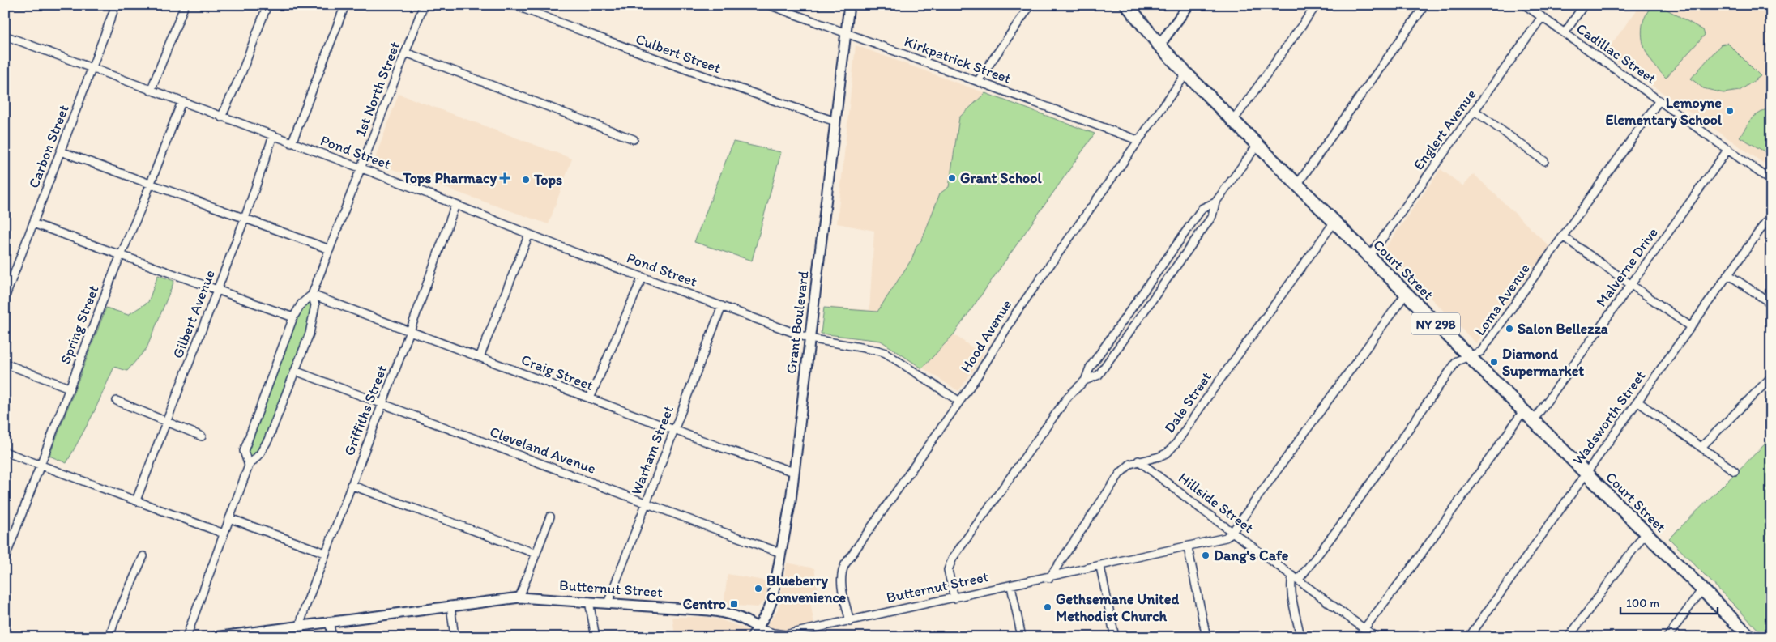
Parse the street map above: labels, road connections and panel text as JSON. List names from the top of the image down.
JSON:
{
  "streets": {
    "main road": ["Court Street", "NY 298"],
    "street": [
      "Culbert Street",
      "Cadillac Street",
      "Kirkpatrick Street",
      "1st North Street",
      "Englert Avenue",
      "Carbon Street",
      "Pond Street",
      "Malverne Drive",
      "Loma Avenue",
      "Gilbert Avenue",
      "Grant Boulevard",
      "Spring Street",
      "Hood Avenue",
      "Craig Street",
      "Dale Street",
      "Griffiths Street",
      "Wadsworth Street",
      "Cleveland Avenue",
      "Warham Street",
      "Hillside Street",
      "Butternut Street"
    ]
  },
  "crossings": [
    ["Culbert Street", "Grant Boulevard"],
    ["Cadillac Street", "Englert Avenue"],
    ["Cadillac Street", "Malverne Drive"],
    ["Cadillac Street", "Loma Avenue"],
    ["Kirkpatrick Street", "Grant Boulevard"],
    ["Kirkpatrick Street", "Hood Avenue"],
    ["1st North Street", "Pond Street"],
    ["1st North Street", "Craig Street"],
    ["1st North Street", "Cleveland Avenue"],
    ["Englert Avenue", "Court Street"],
    ["Carbon Street", "Pond Street"],
    ["Pond Street", "Gilbert Avenue"],
    ["Pond Street", "Grant Boulevard"],
    ["Pond Street", "Spring Street"],
    ["Pond Street", "Hood Avenue"],
    ["Pond Street", "Griffiths Street"],
    ["Pond Street", "Warham Street"],
    ["Malverne Drive", "Court Street"],
    ["Court Street", "Loma Avenue"],
    ["Court Street", "Hood Avenue"],
    ["Court Street", "Dale Street"],
    ["Court Street", "Wadsworth Street"],
    ["Loma Avenue", "Hillside Street"],
    ["Grant Boulevard", "Craig Street"],
    ["Grant Boulevard", "Cleveland Avenue"],
    ["Grant Boulevard", "Butternut Street"],
    ["Hood Avenue", "Butternut Street"],
    ["Craig Street", "Griffiths Street"],
    ["Craig Street", "Warham Street"],
    ["Dale Street", "Hillside Street"],
    ["Dale Street", "Butternut Street"],
    ["Griffiths Street", "Cleveland Avenue"],
    ["Griffiths Street", "Butternut Street"],
    ["Cleveland Avenue", "Warham Street"],
    ["Warham Street", "Butternut Street"],
    ["Hillside Street", "Butternut Street"]
  ],
  "places": {
    "other": [
      "Lemoyne Elementary School",
      "Grant School",
      "Tops",
      "Salon Bellezza",
      "Diamond Supermarket",
      "Dang's Cafe",
      "Blueberry Convenience",
      "Gethsemane United Methodist Church"
    ],
    "health": ["Tops Pharmacy"],
    "transit": ["Centro"]
  },
  "scale_bar": "100 m"
}
